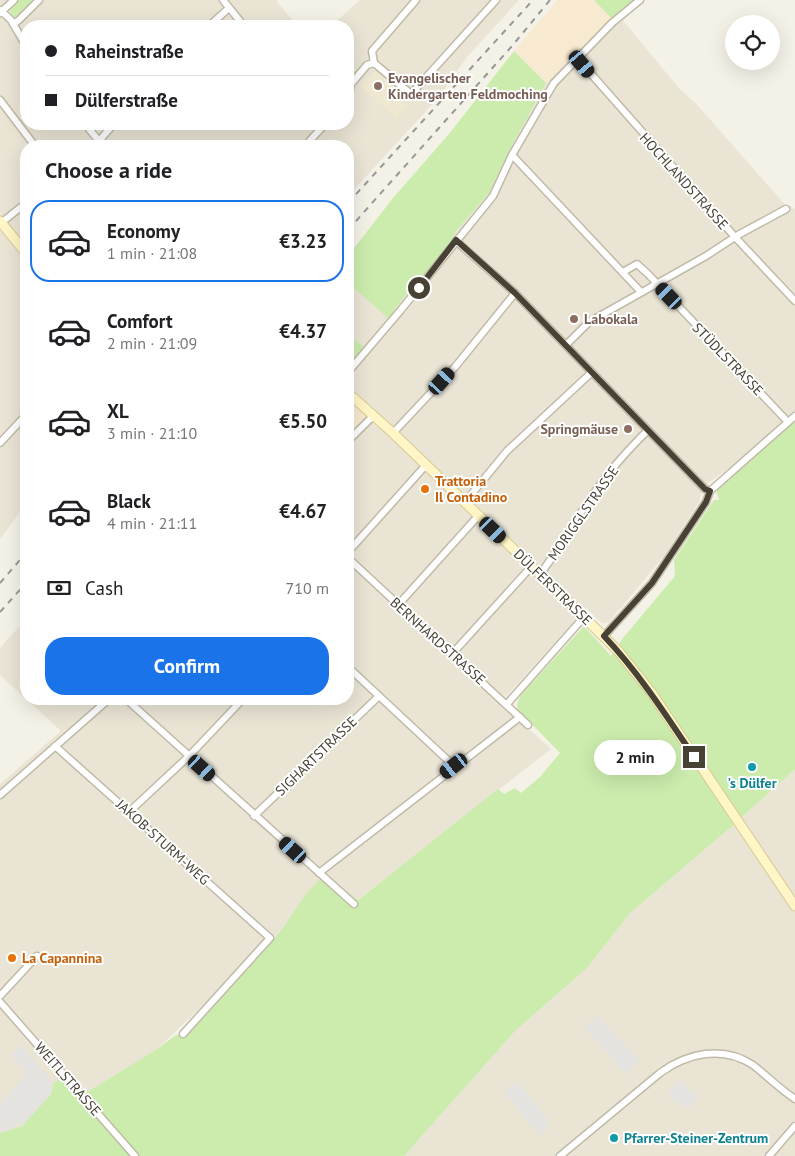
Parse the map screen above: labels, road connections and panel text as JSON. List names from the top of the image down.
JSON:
{
  "streets": {
    "main road": ["DÜLFERSTRASSE"],
    "street": [
      "HOCHLANDSTRASSE",
      "STÜDLSTRASSE",
      "MORIGGLSTRASSE",
      "BERNHARDSTRASSE",
      "SIGHARTSTRASSE",
      "JAKOB-STURM-WEG",
      "WEITLSTRASSE"
    ]
  },
  "crossings": [
    ["MORIGGLSTRASSE", "DÜLFERSTRASSE"]
  ],
  "places": [
    "Evangelischer Kindergarten Feldmoching",
    "Labokala",
    "Springmäuse",
    "Trattoria Il Contadino",
    "'s Dülfer",
    "La Capannina",
    "Pfarrer-Steiner-Zentrum"
  ],
  "page": {
    "banner": ["Raheinstraße", "Dülferstraße"],
    "heading": "Choose a ride",
    "list": [
      {
        "name": "Economy",
        "note": "1 min · 21:08",
        "value": "€3.23"
      },
      {
        "name": "Comfort",
        "note": "2 min · 21:09",
        "value": "€4.37"
      },
      {
        "name": "XL",
        "note": "3 min · 21:10",
        "value": "€5.50"
      },
      {
        "name": "Black",
        "note": "4 min · 21:11",
        "value": "€4.67"
      }
    ],
    "pay": ["Cash", "710 m"],
    "buttons": "Confirm",
    "bubble": "2 min"
  }
}
